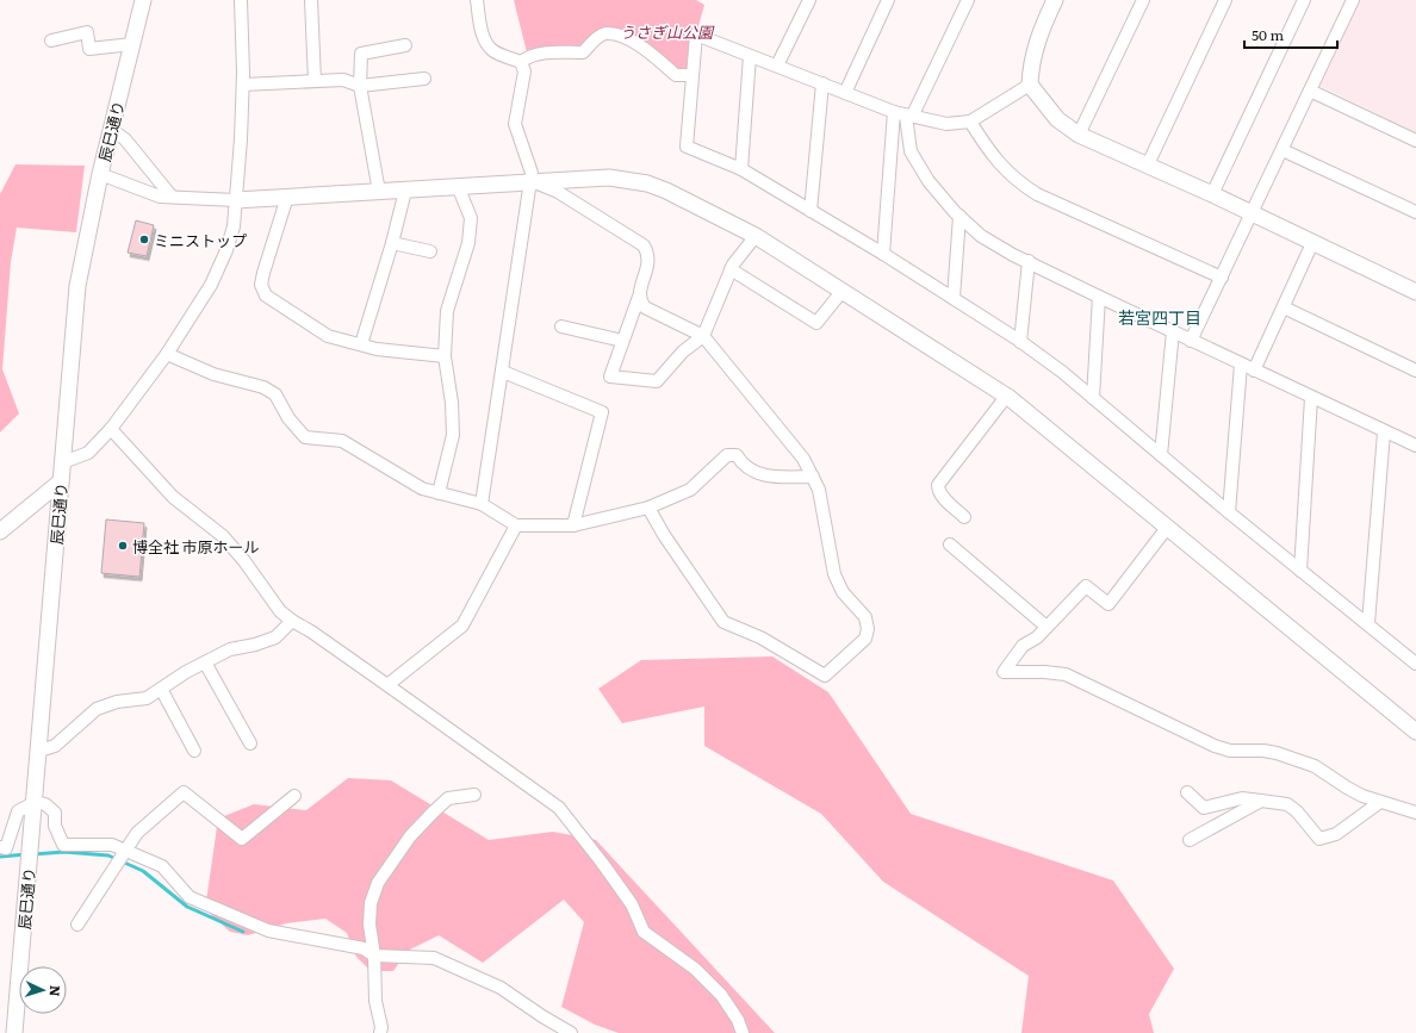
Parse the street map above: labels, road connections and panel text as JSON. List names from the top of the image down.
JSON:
{
  "streets": {
    "street": ["辰巳通り"]
  },
  "districts": ["若宮四丁目"],
  "parks": ["うさぎ山公園"],
  "places": ["ミニストップ", "博全社 市原ホール"],
  "scale_bar": "50 m",
  "north": "right"
}
